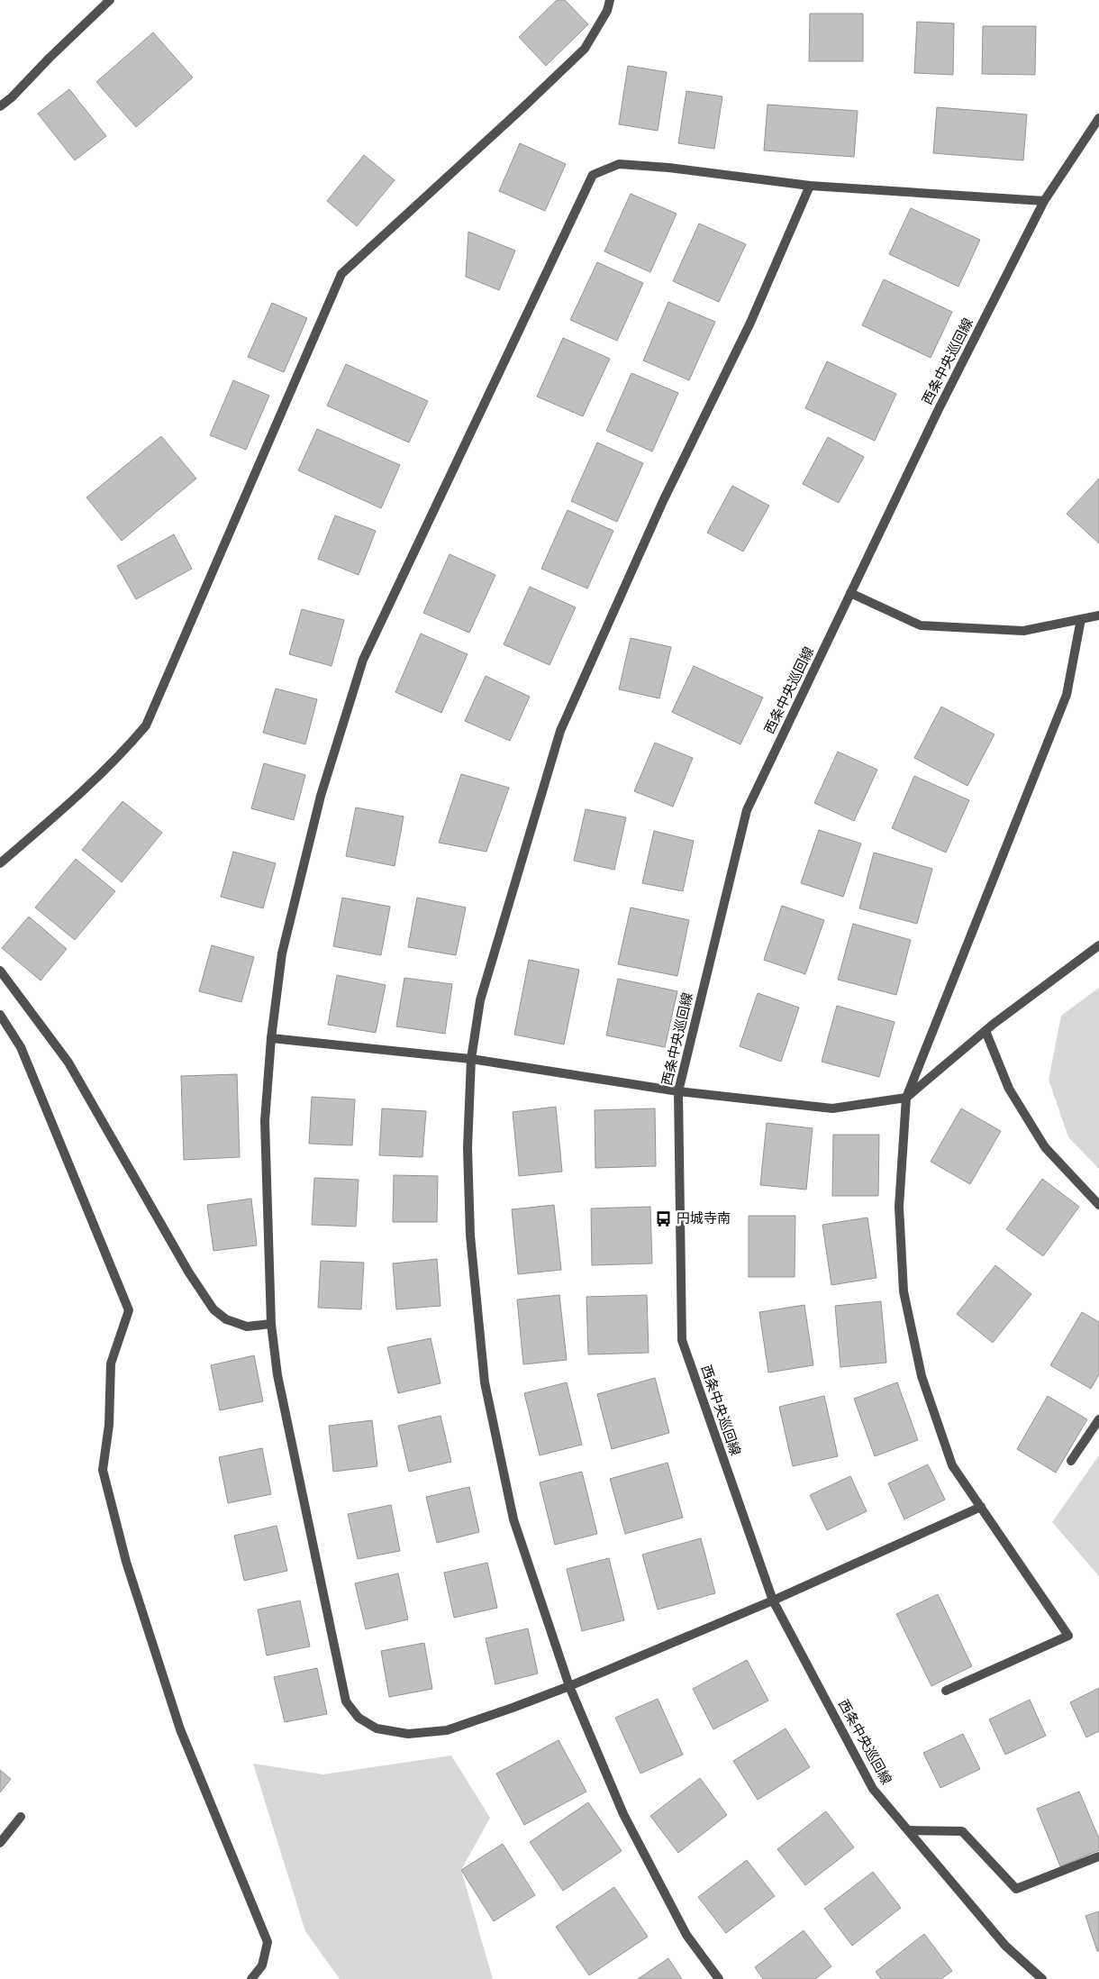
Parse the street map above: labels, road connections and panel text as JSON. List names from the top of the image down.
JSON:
{
  "streets": {
    "street": ["西条中央巡回線"]
  },
  "places": {
    "bus stop": ["円城寺南"]
  }
}
